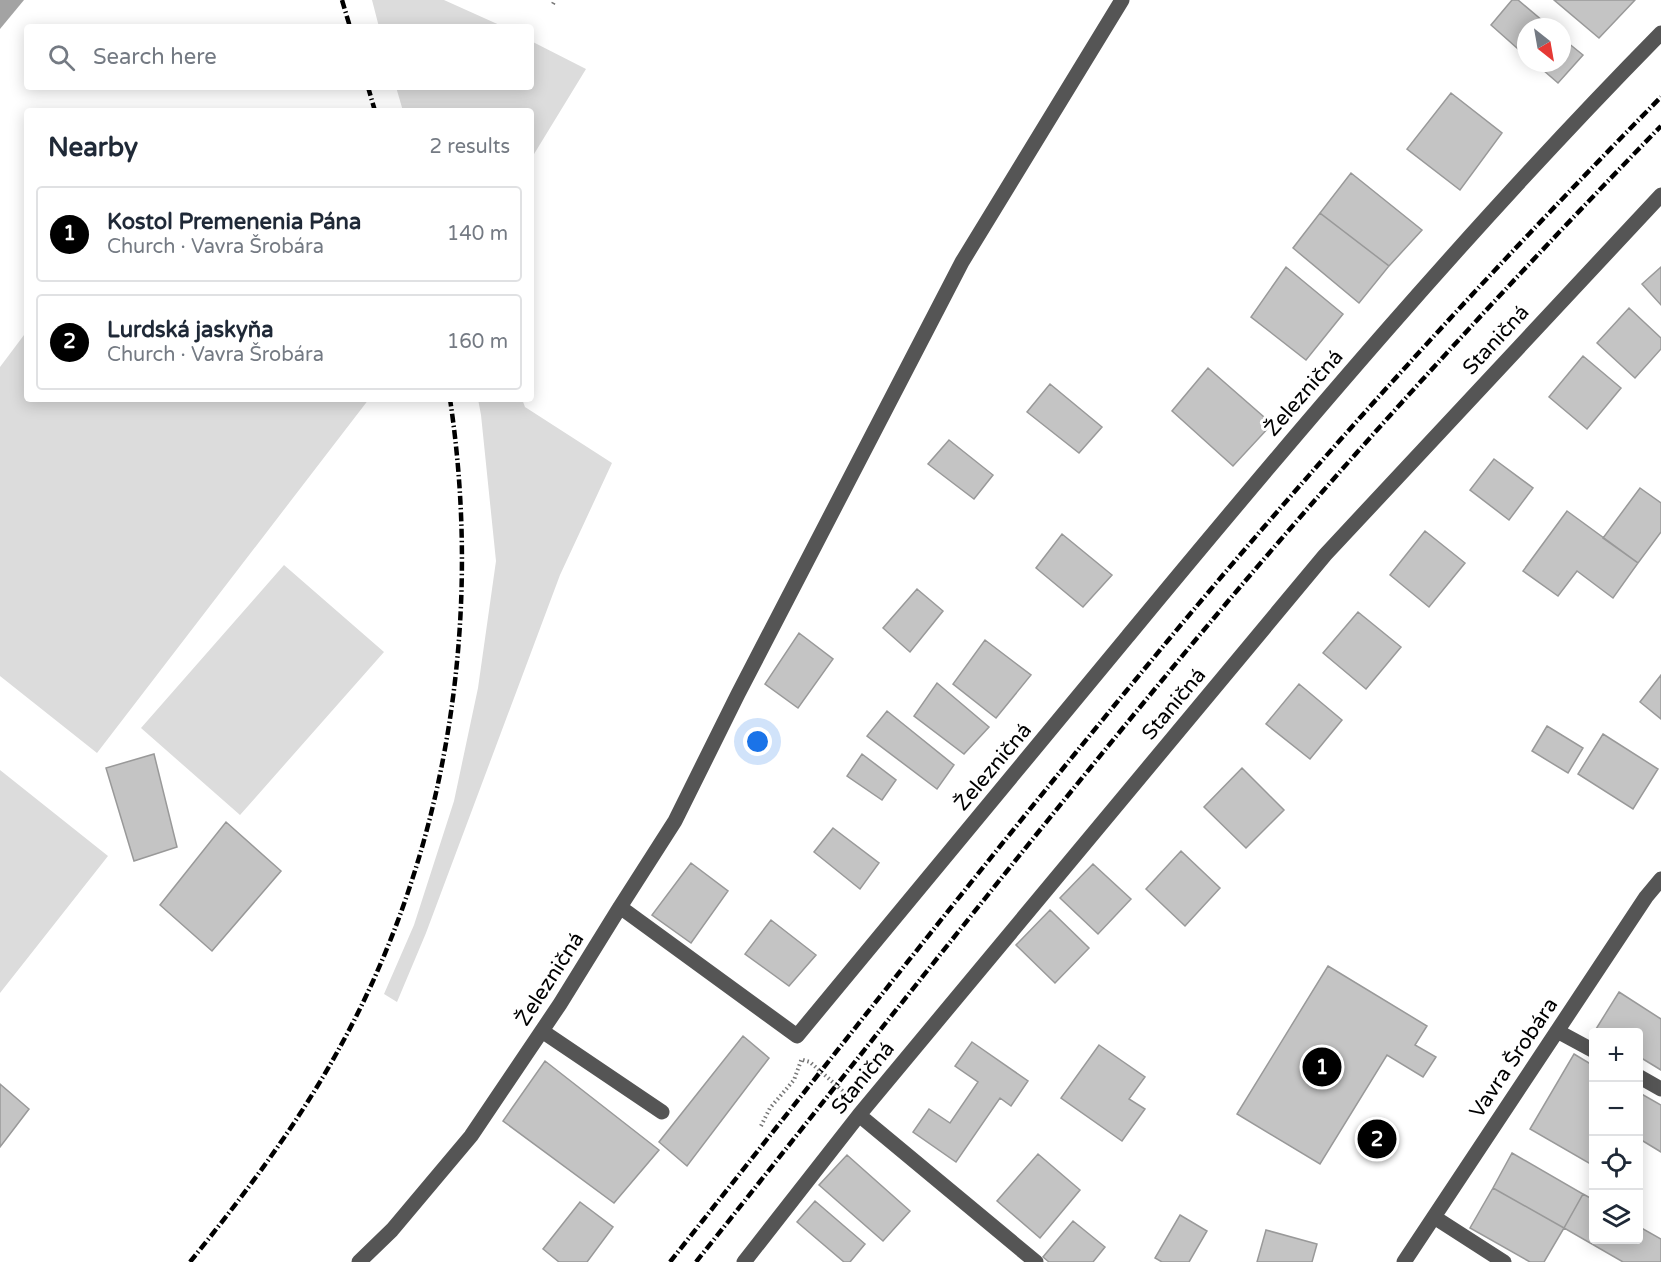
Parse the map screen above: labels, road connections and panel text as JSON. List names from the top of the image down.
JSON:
{
  "streets": {
    "street": ["Staničná", "Železničná", "Vavra Šrobára"]
  },
  "north": "bottom right",
  "page": {
    "search": "Search here",
    "heading": ["Nearby", "2 results"],
    "list": [
      {
        "mark": "1",
        "name": "Kostol Premenenia Pána",
        "note": "Church · Vavra Šrobára",
        "value": "140 m"
      },
      {
        "mark": "2",
        "name": "Lurdská jaskyňa",
        "note": "Church · Vavra Šrobára",
        "value": "160 m"
      }
    ],
    "map_buttons": ["+", "−"],
    "pins": ["1", "2"]
  }
}
